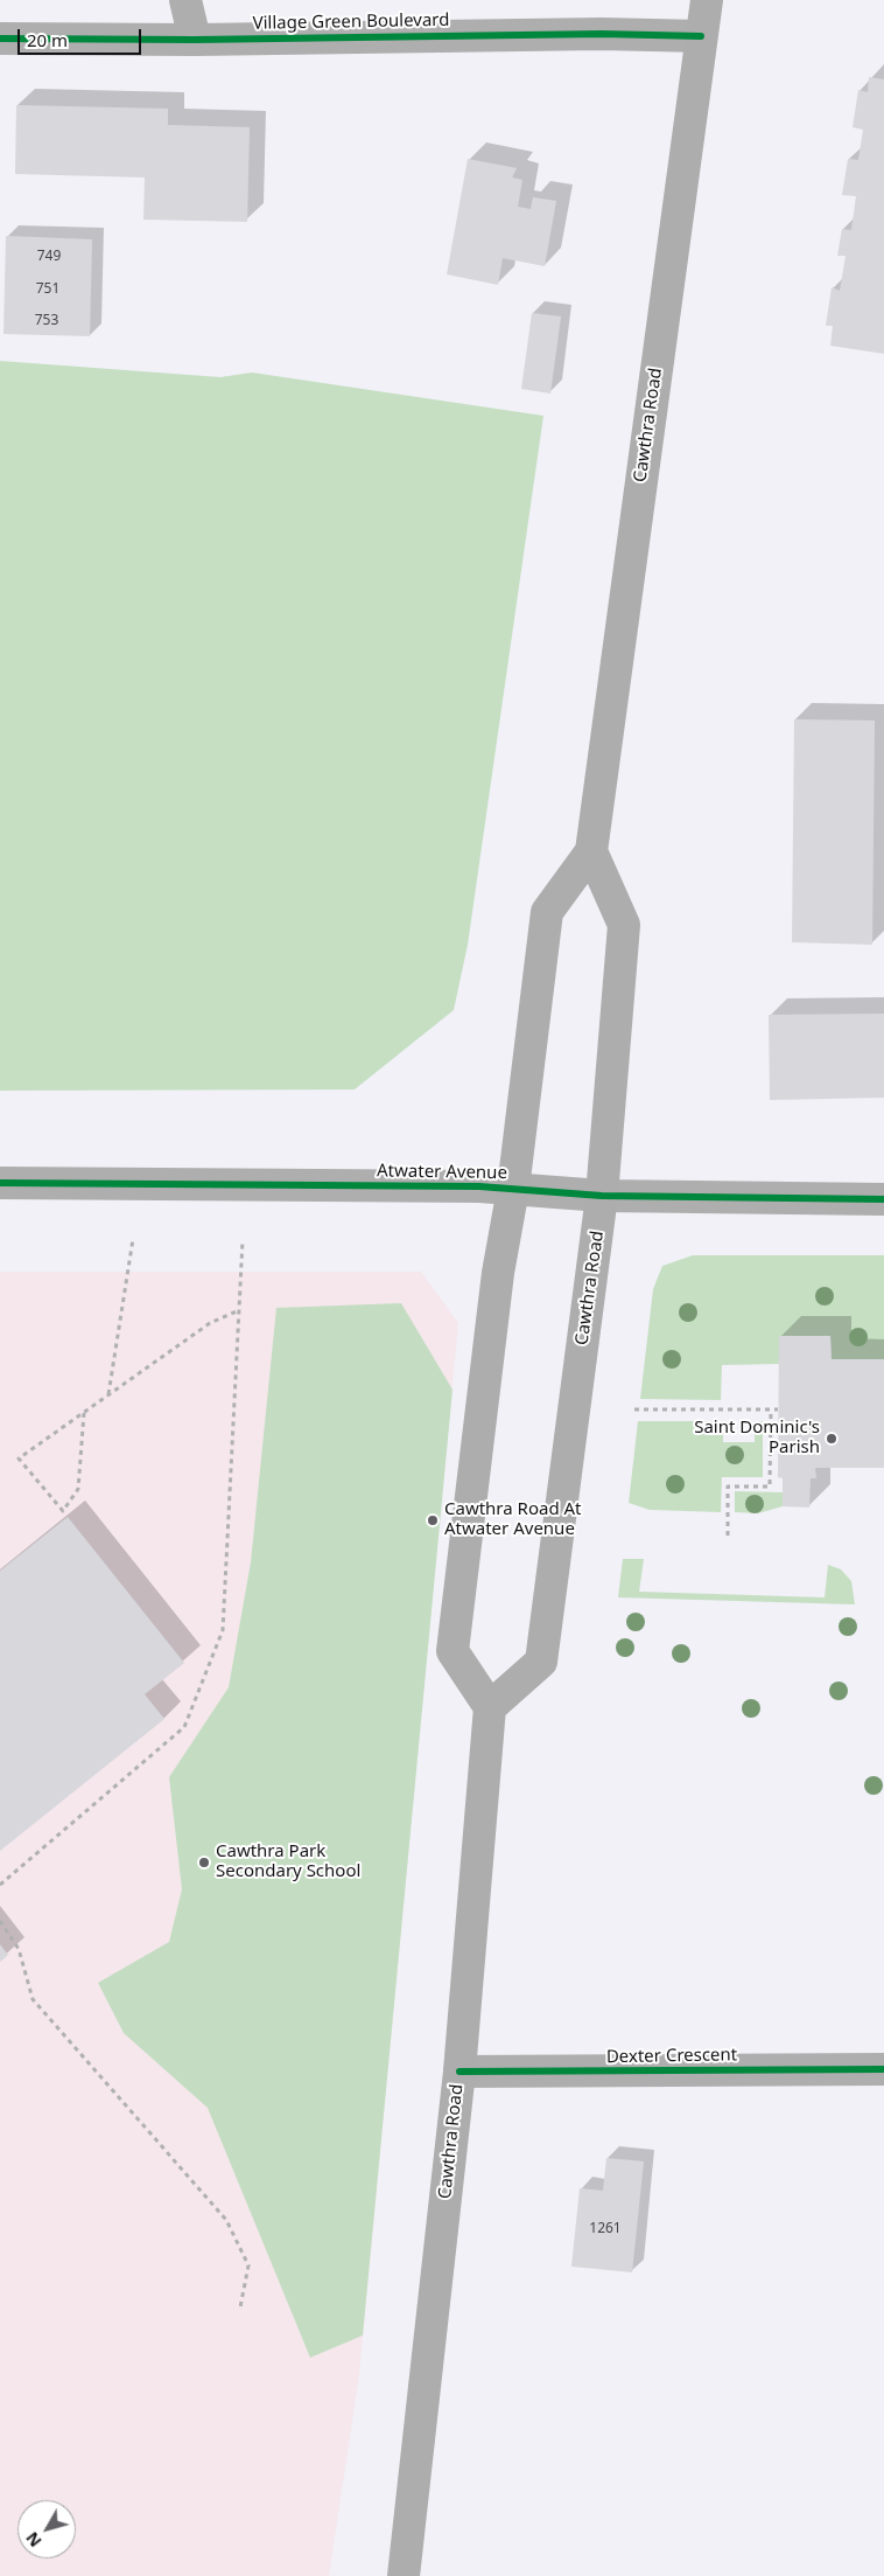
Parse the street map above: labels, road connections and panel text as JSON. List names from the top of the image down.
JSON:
{
  "streets": {
    "main road": ["Cawthra Road"],
    "street": ["Village Green Boulevard", "Atwater Avenue", "Dexter Crescent"]
  },
  "crossings": [
    ["Village Green Boulevard", "Cawthra Road"],
    ["Cawthra Road", "Atwater Avenue"],
    ["Cawthra Road", "Dexter Crescent"]
  ],
  "places": ["Saint Dominic's Parish", "Cawthra Road At Atwater Avenue", "Cawthra Park Secondary School"],
  "house_numbers": [
    "749",
    "751",
    "753",
    "1261"
  ],
  "scale_bar": "20 m",
  "north": "bottom left"
}
